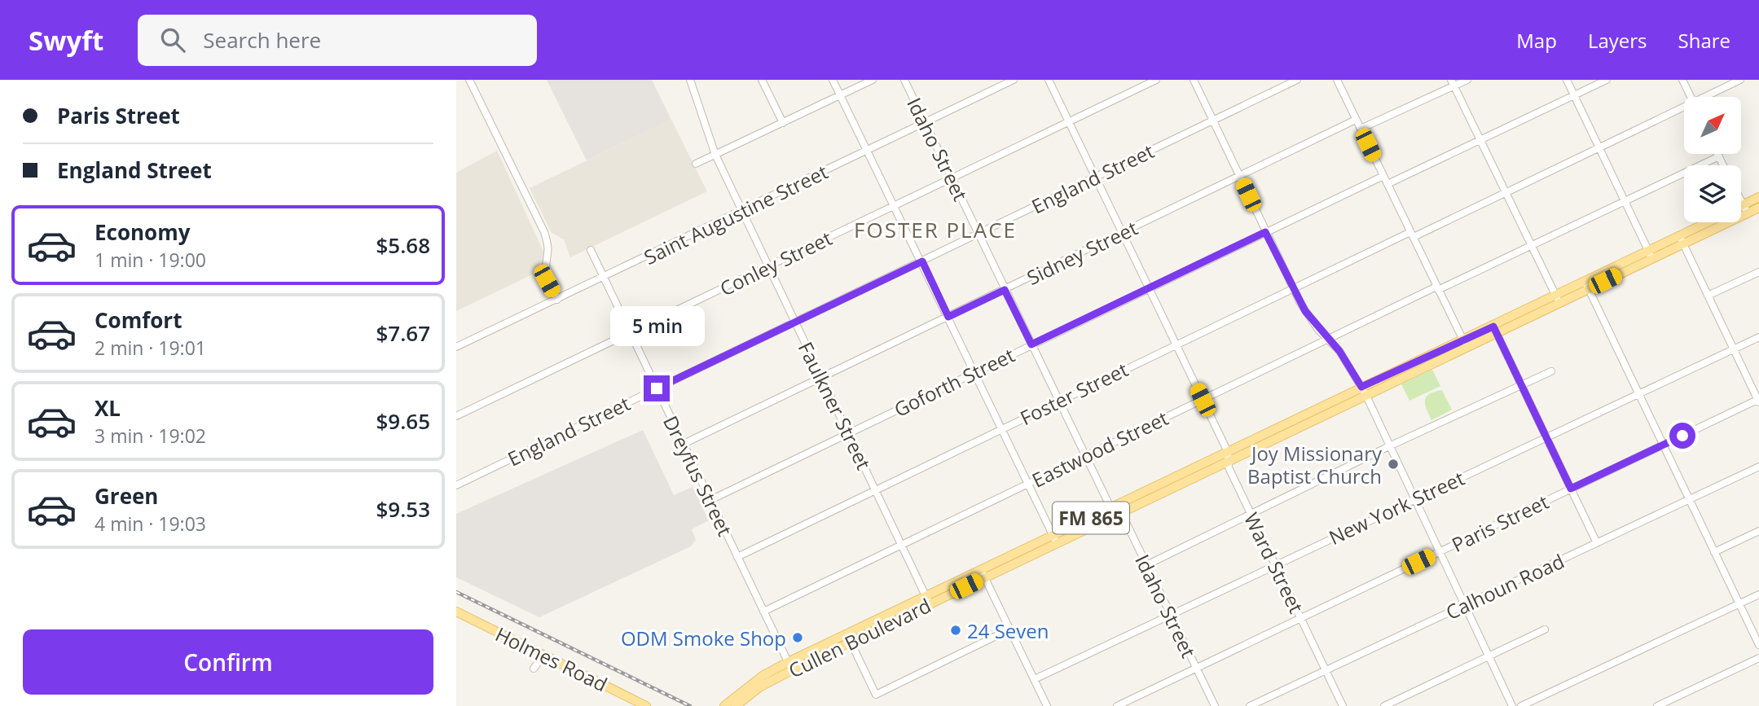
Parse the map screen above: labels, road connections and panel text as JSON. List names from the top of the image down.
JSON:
{
  "streets": {
    "main road": ["FM 865", "Cullen Boulevard", "Holmes Road"],
    "street": [
      "Idaho Street",
      "England Street",
      "Saint Augustine Street",
      "Sidney Street",
      "Conley Street",
      "Goforth Street",
      "Foster Street",
      "Faulkner Street",
      "Eastwood Street",
      "Dreyfus Street",
      "New York Street",
      "Paris Street",
      "Ward Street",
      "Calhoun Road"
    ]
  },
  "crossings": [
    ["Idaho Street", "England Street"],
    ["Idaho Street", "Saint Augustine Street"],
    ["Idaho Street", "Sidney Street"],
    ["Idaho Street", "Conley Street"],
    ["Idaho Street", "Goforth Street"],
    ["Idaho Street", "Foster Street"],
    ["Idaho Street", "Eastwood Street"],
    ["Idaho Street", "New York Street"],
    ["Idaho Street", "Paris Street"],
    ["Idaho Street", "Cullen Boulevard"],
    ["England Street", "Faulkner Street"],
    ["England Street", "Dreyfus Street"],
    ["Saint Augustine Street", "Faulkner Street"],
    ["Saint Augustine Street", "Dreyfus Street"],
    ["Sidney Street", "Faulkner Street"],
    ["Sidney Street", "Dreyfus Street"],
    ["Conley Street", "Faulkner Street"],
    ["Conley Street", "Dreyfus Street"],
    ["Goforth Street", "Faulkner Street"],
    ["Goforth Street", "Dreyfus Street"],
    ["Foster Street", "Faulkner Street"],
    ["Foster Street", "Dreyfus Street"],
    ["Faulkner Street", "Eastwood Street"],
    ["Faulkner Street", "Cullen Boulevard"],
    ["Eastwood Street", "Dreyfus Street"],
    ["Dreyfus Street", "Cullen Boulevard"],
    ["New York Street", "Ward Street"],
    ["Paris Street", "Ward Street"],
    ["Ward Street", "Calhoun Road"],
    ["Ward Street", "Cullen Boulevard"]
  ],
  "districts": ["FOSTER PLACE"],
  "places": ["Joy Missionary Baptist Church", "24 Seven", "ODM Smoke Shop"],
  "north": "top right",
  "page": {
    "header": "Swyft",
    "search": "Search here",
    "nav": ["Map", "Layers", "Share"],
    "banner": ["Paris Street", "England Street"],
    "list": [
      {
        "name": "Economy",
        "note": "1 min · 19:00",
        "value": "$5.68"
      },
      {
        "name": "Comfort",
        "note": "2 min · 19:01",
        "value": "$7.67"
      },
      {
        "name": "XL",
        "note": "3 min · 19:02",
        "value": "$9.65"
      },
      {
        "name": "Green",
        "note": "4 min · 19:03",
        "value": "$9.53"
      }
    ],
    "bubble": "5 min",
    "buttons": "Confirm"
  }
}
